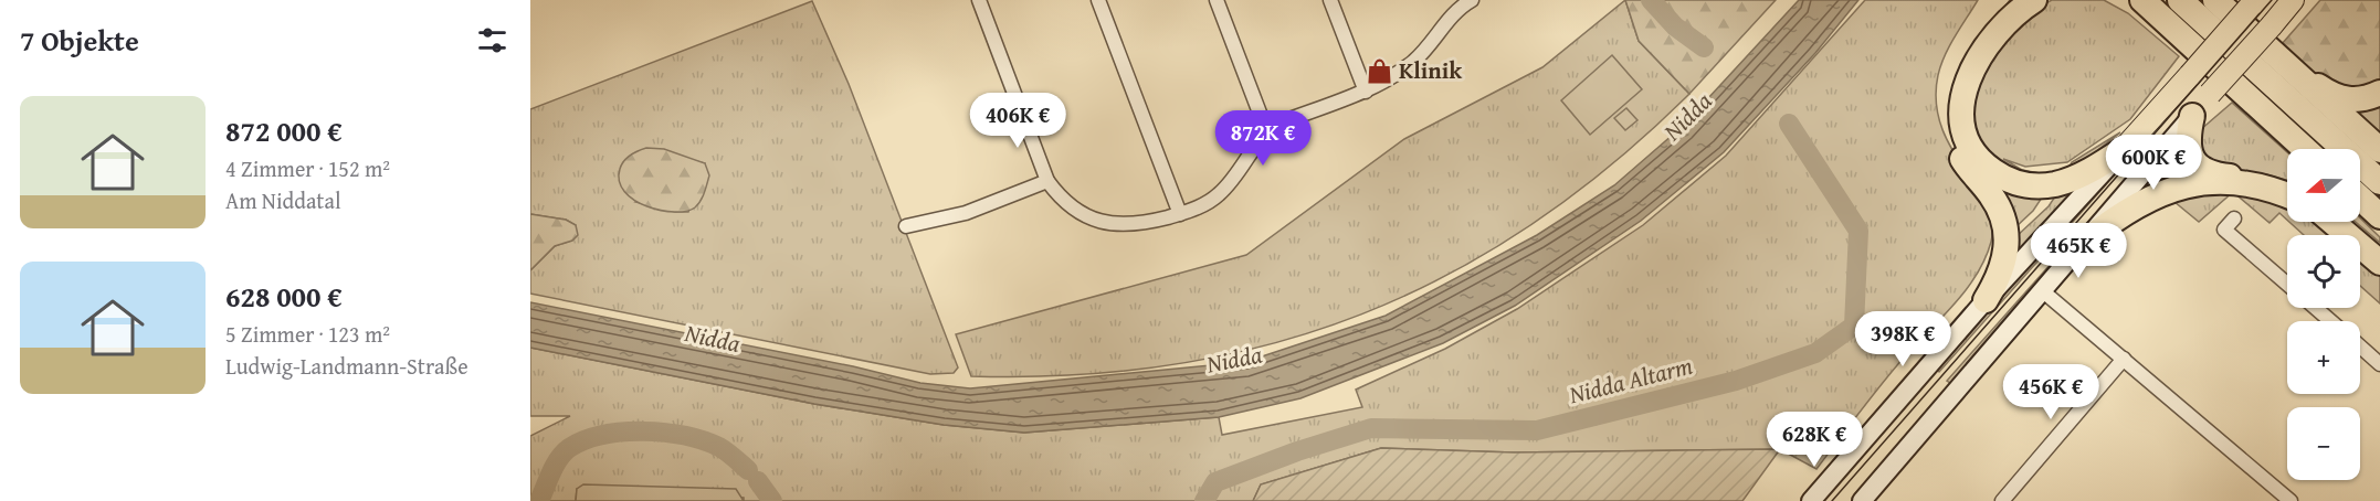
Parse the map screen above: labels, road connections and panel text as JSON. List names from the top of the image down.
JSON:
{
  "water": ["Nidda", "Nidda Altarm"],
  "places": {
    "shop": ["Klinik"]
  },
  "north": "left",
  "page": {
    "heading": "7 Objekte",
    "list": [
      {
        "name": "872 000 €",
        "note": "4 Zimmer · 152 m² · Am Niddatal"
      },
      {
        "name": "628 000 €",
        "note": "5 Zimmer · 123 m² · Ludwig-Landmann-Straße"
      }
    ],
    "price": [
      "406K €",
      "872K €",
      "600K €",
      "465K €",
      "398K €",
      "456K €",
      "628K €"
    ],
    "map_buttons": ["+", "−"]
  }
}
